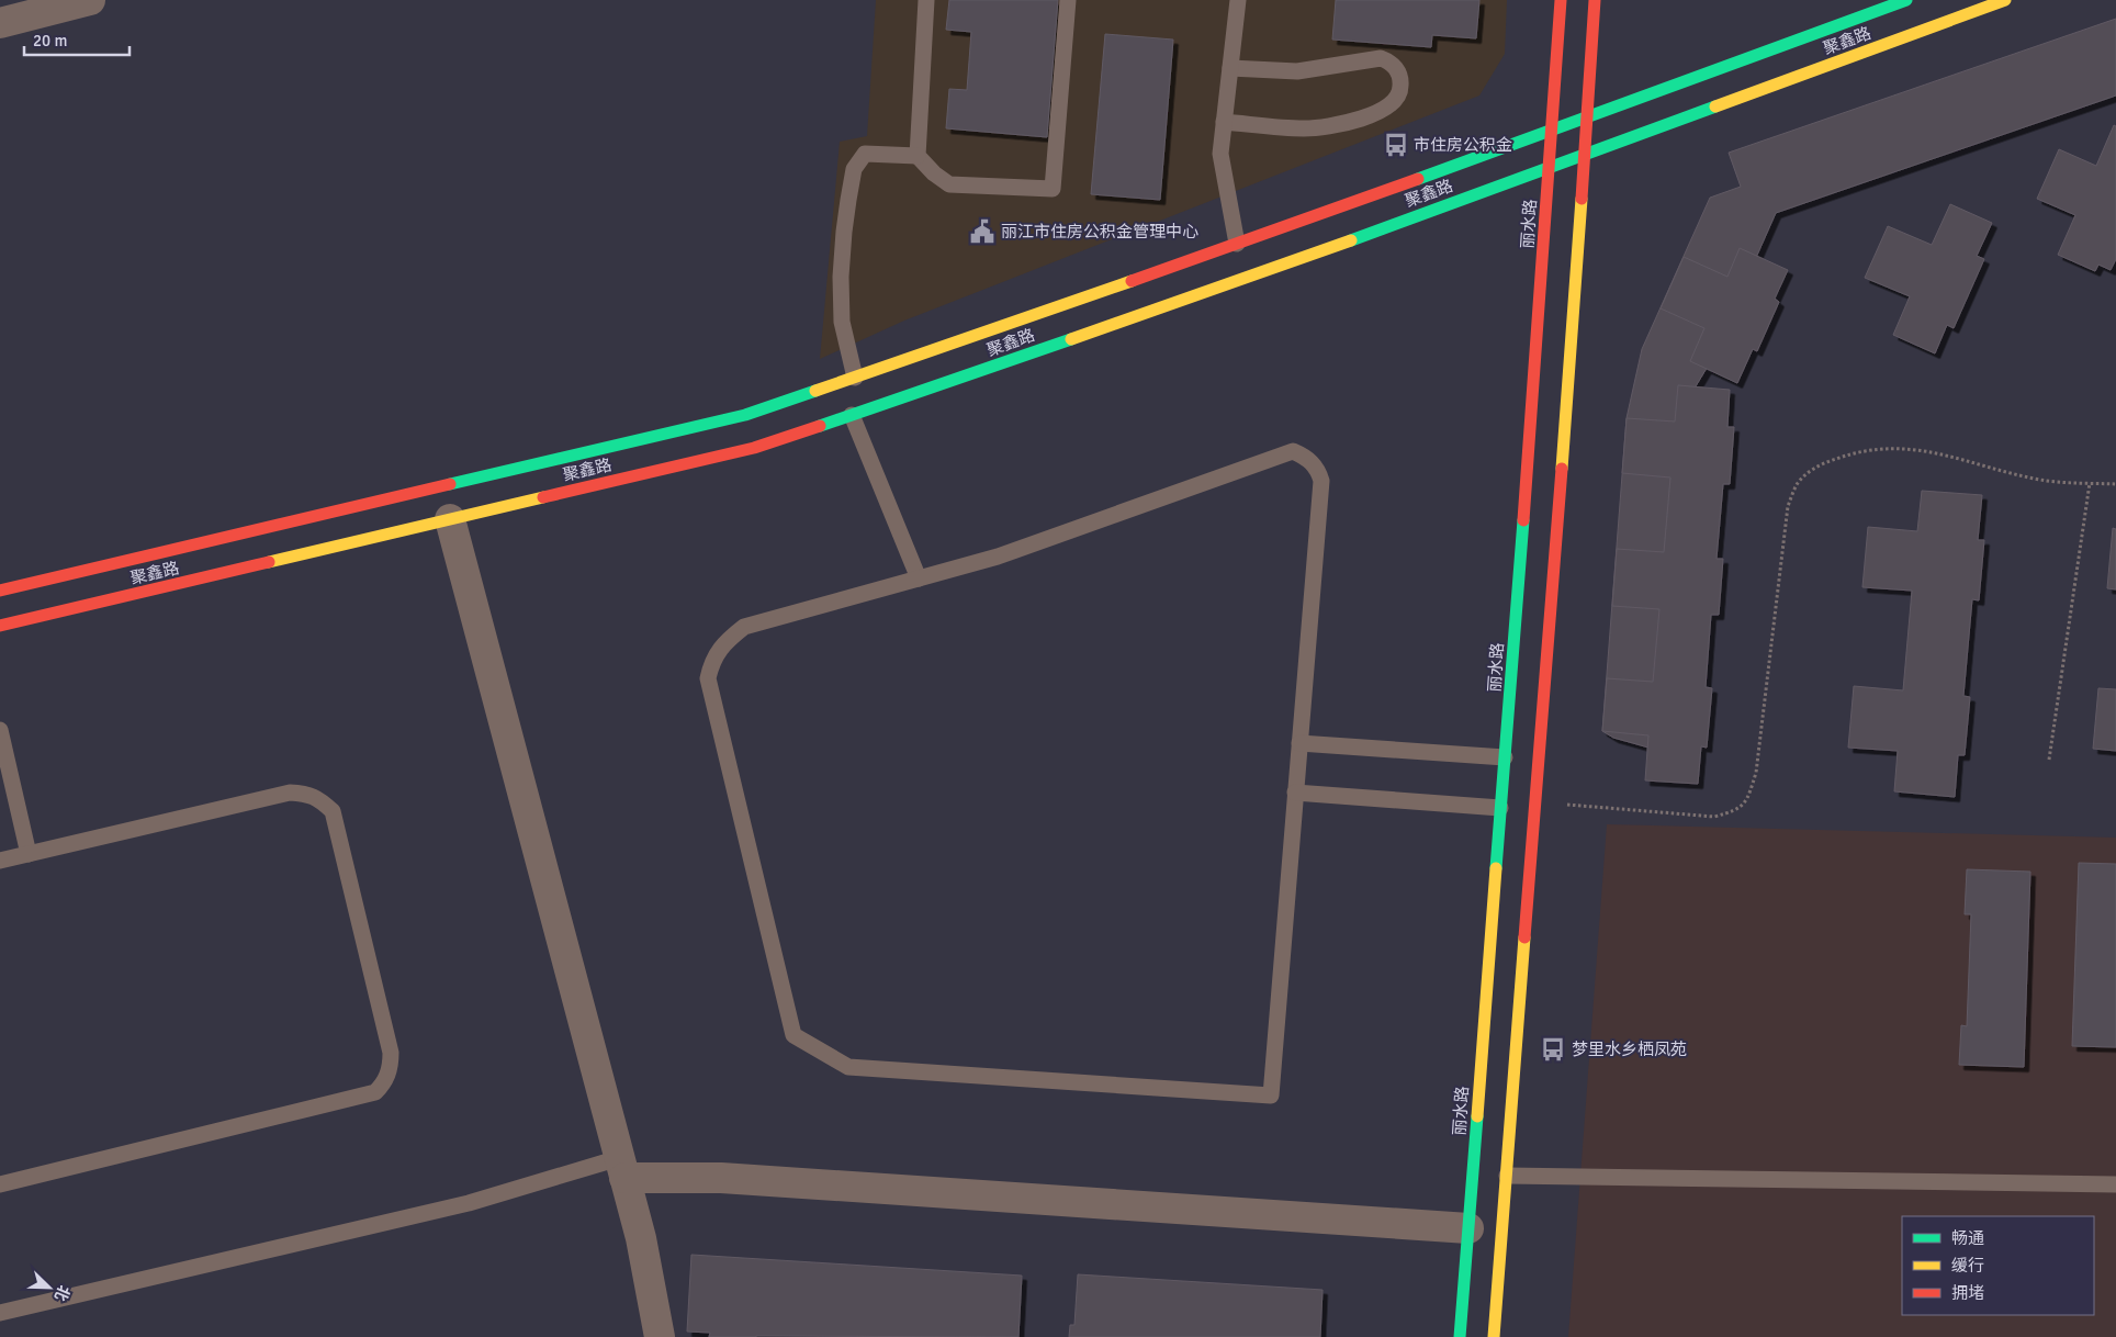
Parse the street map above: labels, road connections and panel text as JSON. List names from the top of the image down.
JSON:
{
  "streets": {
    "main road": ["聚鑫路", "丽水路"]
  },
  "crossings": [
    ["聚鑫路", "丽水路"]
  ],
  "places": {
    "bus stop": ["市住房公积金", "梦里水乡栖凤苑"],
    "public building": ["丽江市住房公积金管理中心"]
  },
  "legend": ["畅通", "缓行", "拥堵"],
  "scale_bar": "20 m",
  "north": "bottom right"
}
